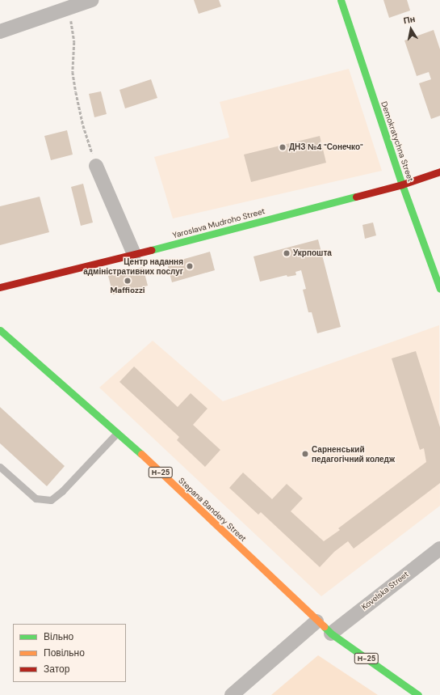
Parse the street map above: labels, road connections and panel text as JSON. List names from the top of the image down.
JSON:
{
  "streets": {
    "street": [
      "Demokratychna Street",
      "Yaroslava Mudroho Street",
      "Н-25",
      "Stepana Bandery Street",
      "Kovelska Street"
    ]
  },
  "crossings": [
    ["Demokratychna Street", "Yaroslava Mudroho Street"],
    ["Stepana Bandery Street", "Kovelska Street"]
  ],
  "places": [
    "ДНЗ №4 \"Сонечко\"",
    "Укрпошта",
    "Центр надання адміністративних послуг",
    "Maffiozzi",
    "Сарненський педагогічний коледж"
  ],
  "legend": ["Вільно", "Повільно", "Затор"],
  "north": "top"
}
